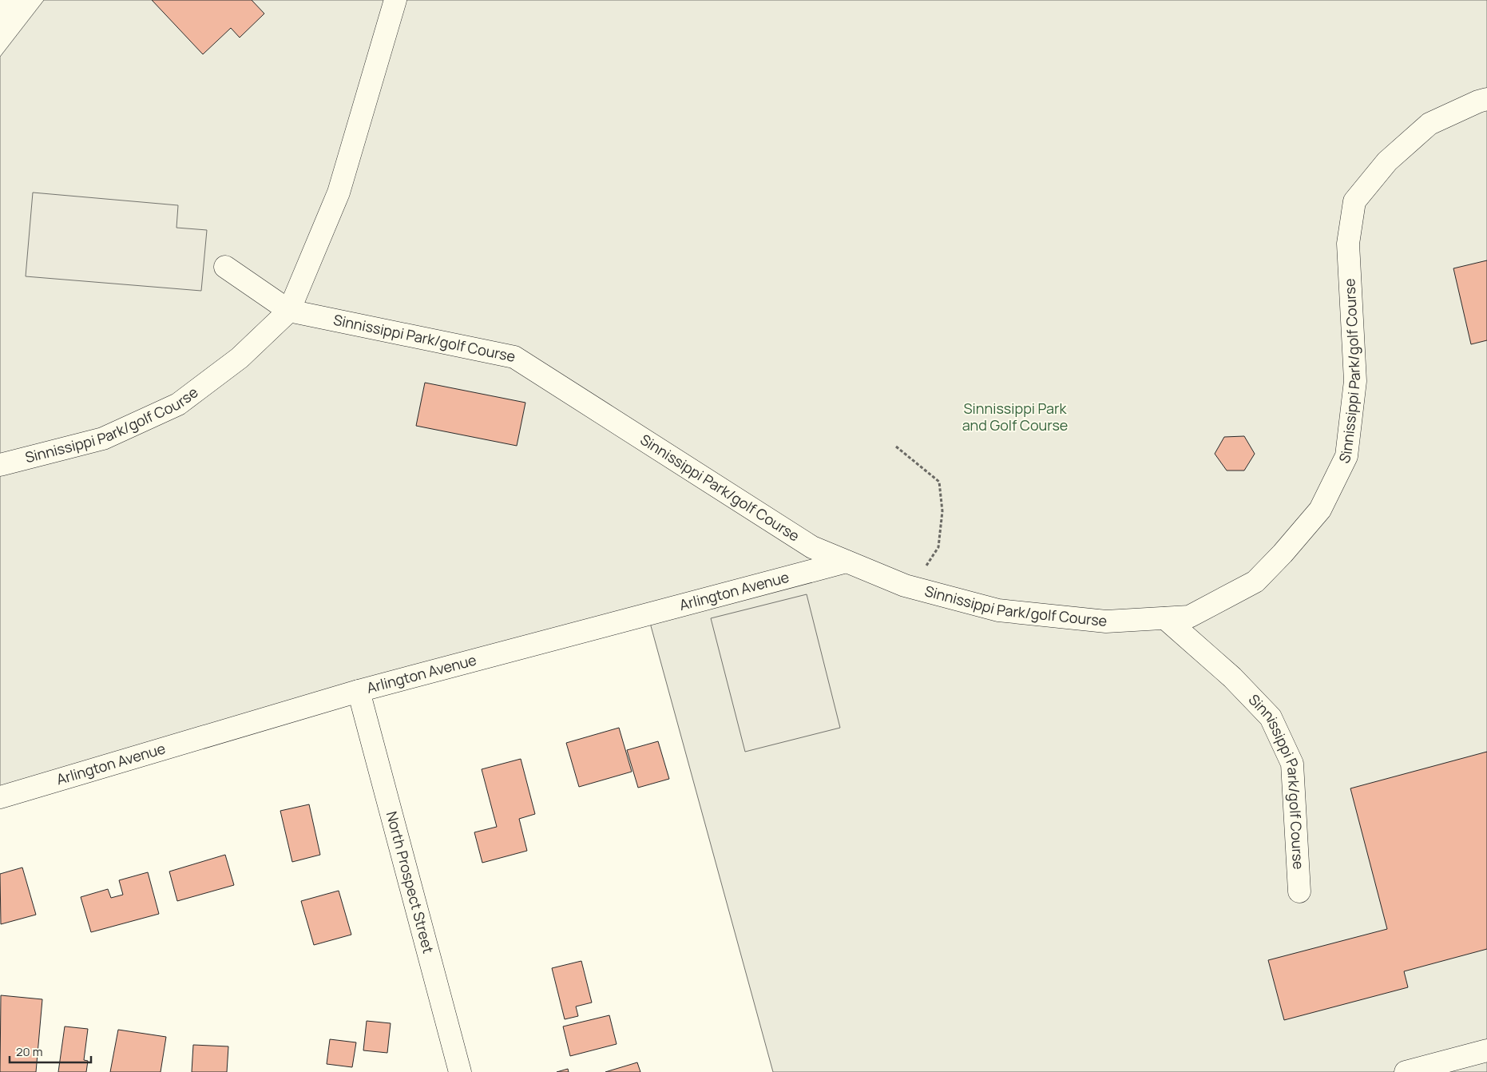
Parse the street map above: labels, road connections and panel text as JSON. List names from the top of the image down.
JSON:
{
  "streets": {
    "street": ["Sinnissippi Park/golf Course", "Arlington Avenue", "North Prospect Street"]
  },
  "crossings": [
    ["Sinnissippi Park/golf Course", "Arlington Avenue"],
    ["Arlington Avenue", "North Prospect Street"]
  ],
  "parks": ["Sinnissippi Park and Golf Course"],
  "scale_bar": "20 m"
}
